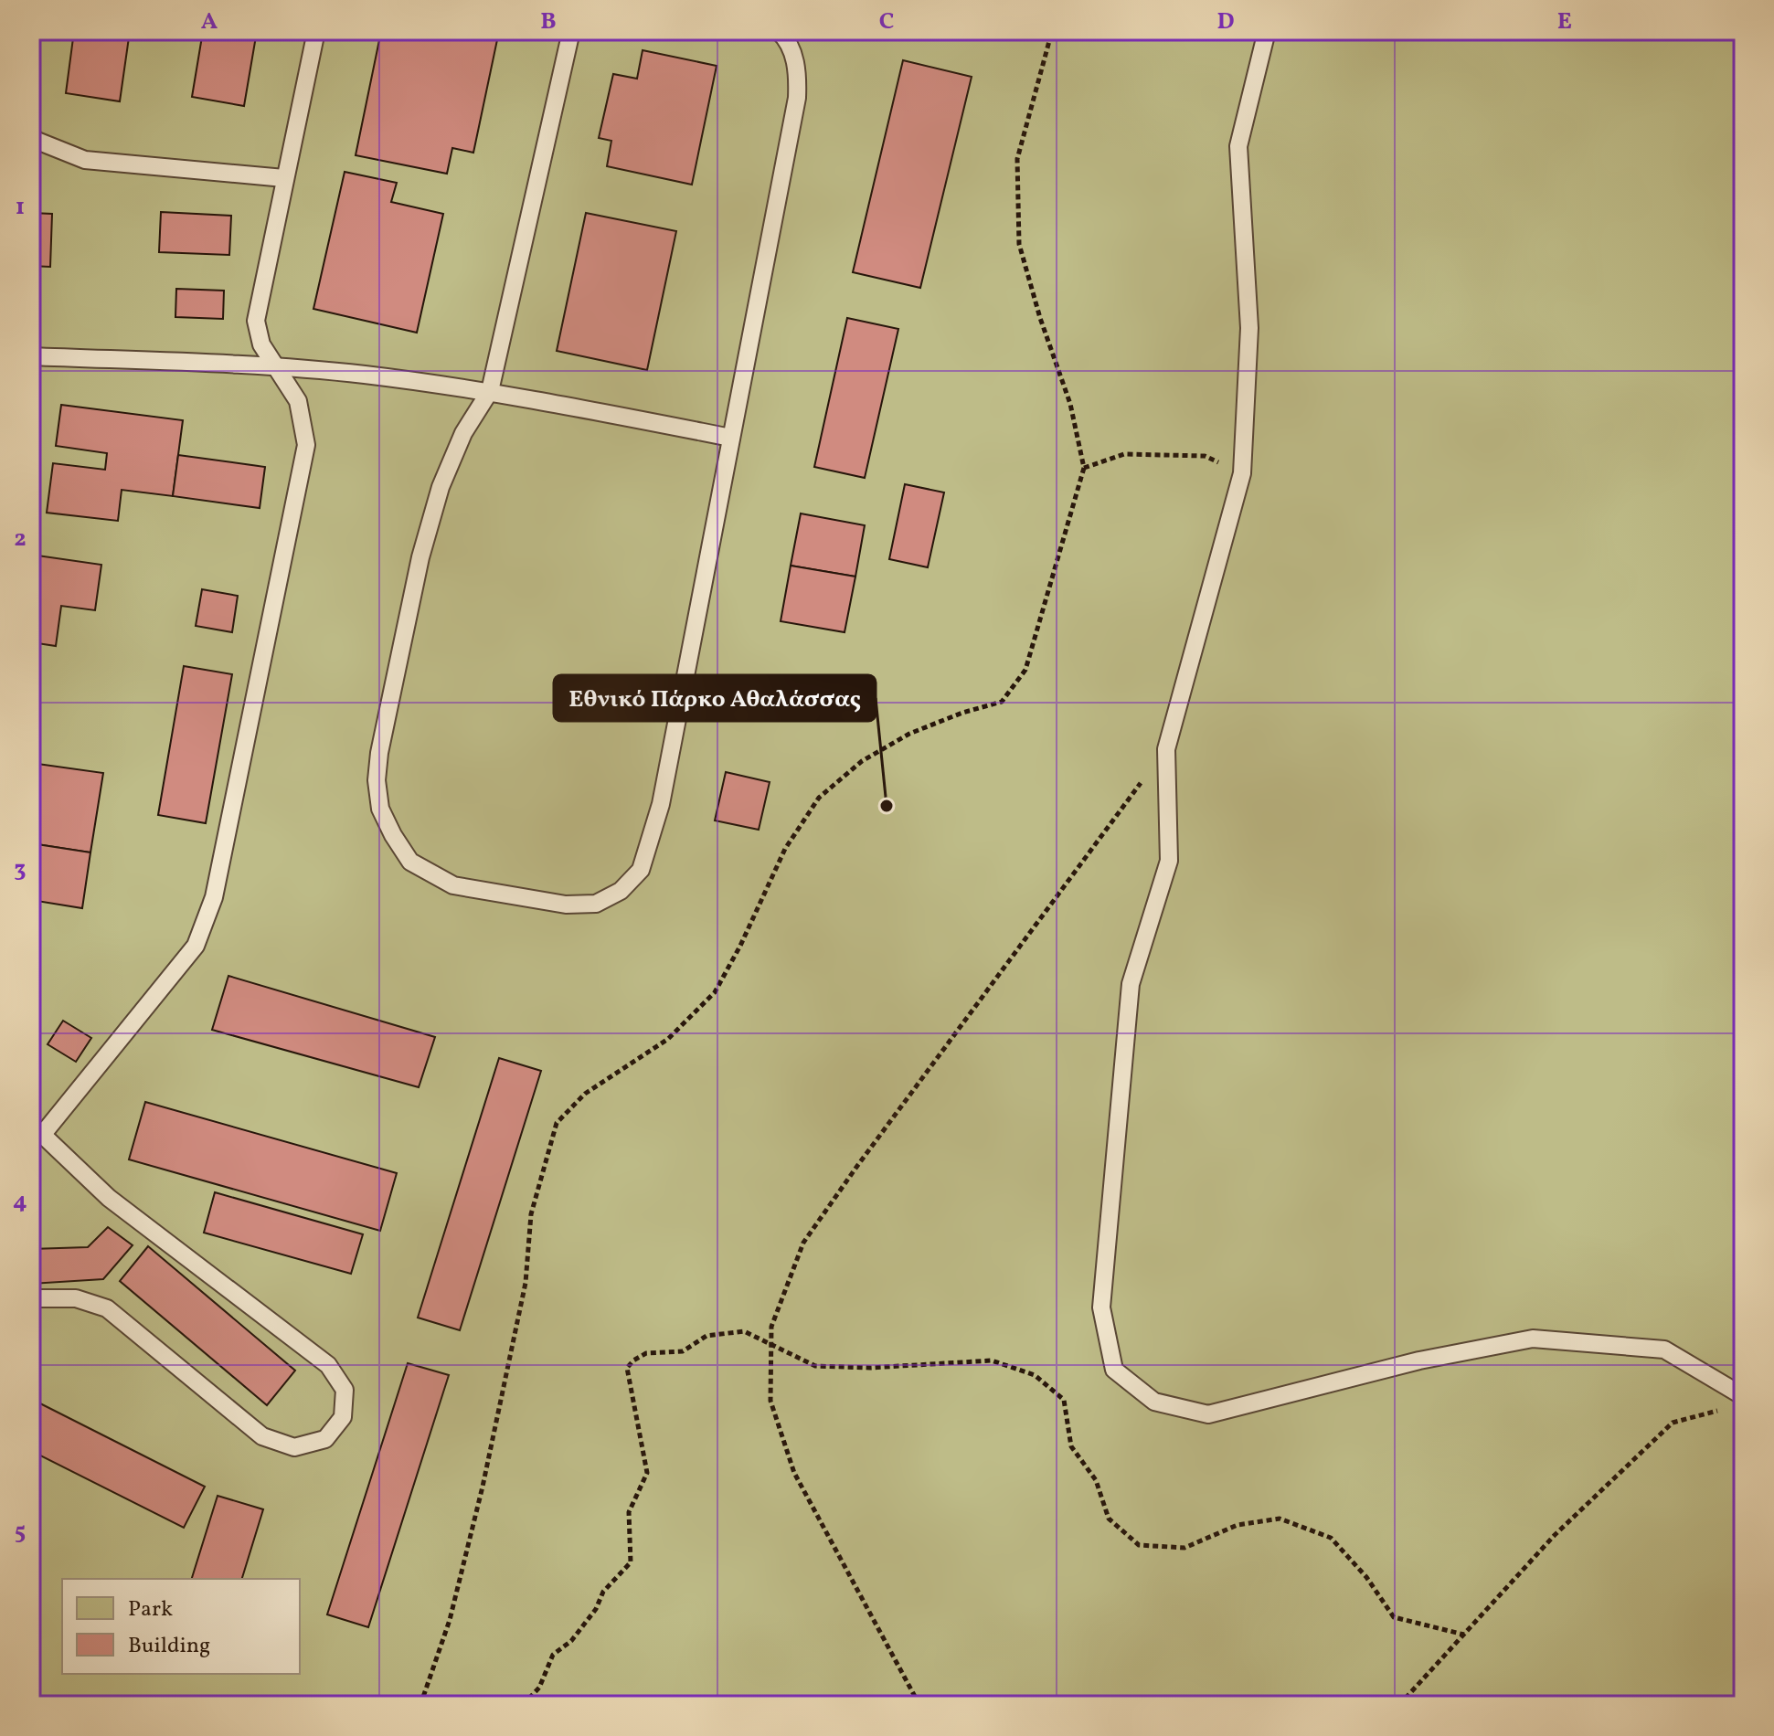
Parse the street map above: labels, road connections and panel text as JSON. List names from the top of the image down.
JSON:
{
  "places": ["Εθνικό Πάρκο Αθαλάσσας"],
  "legend": ["Park", "Building"],
  "grid": {
    "columns": [
      "A",
      "B",
      "C",
      "D",
      "E"
    ],
    "rows": [
      "1",
      "2",
      "3",
      "4",
      "5"
    ]
  }
}
